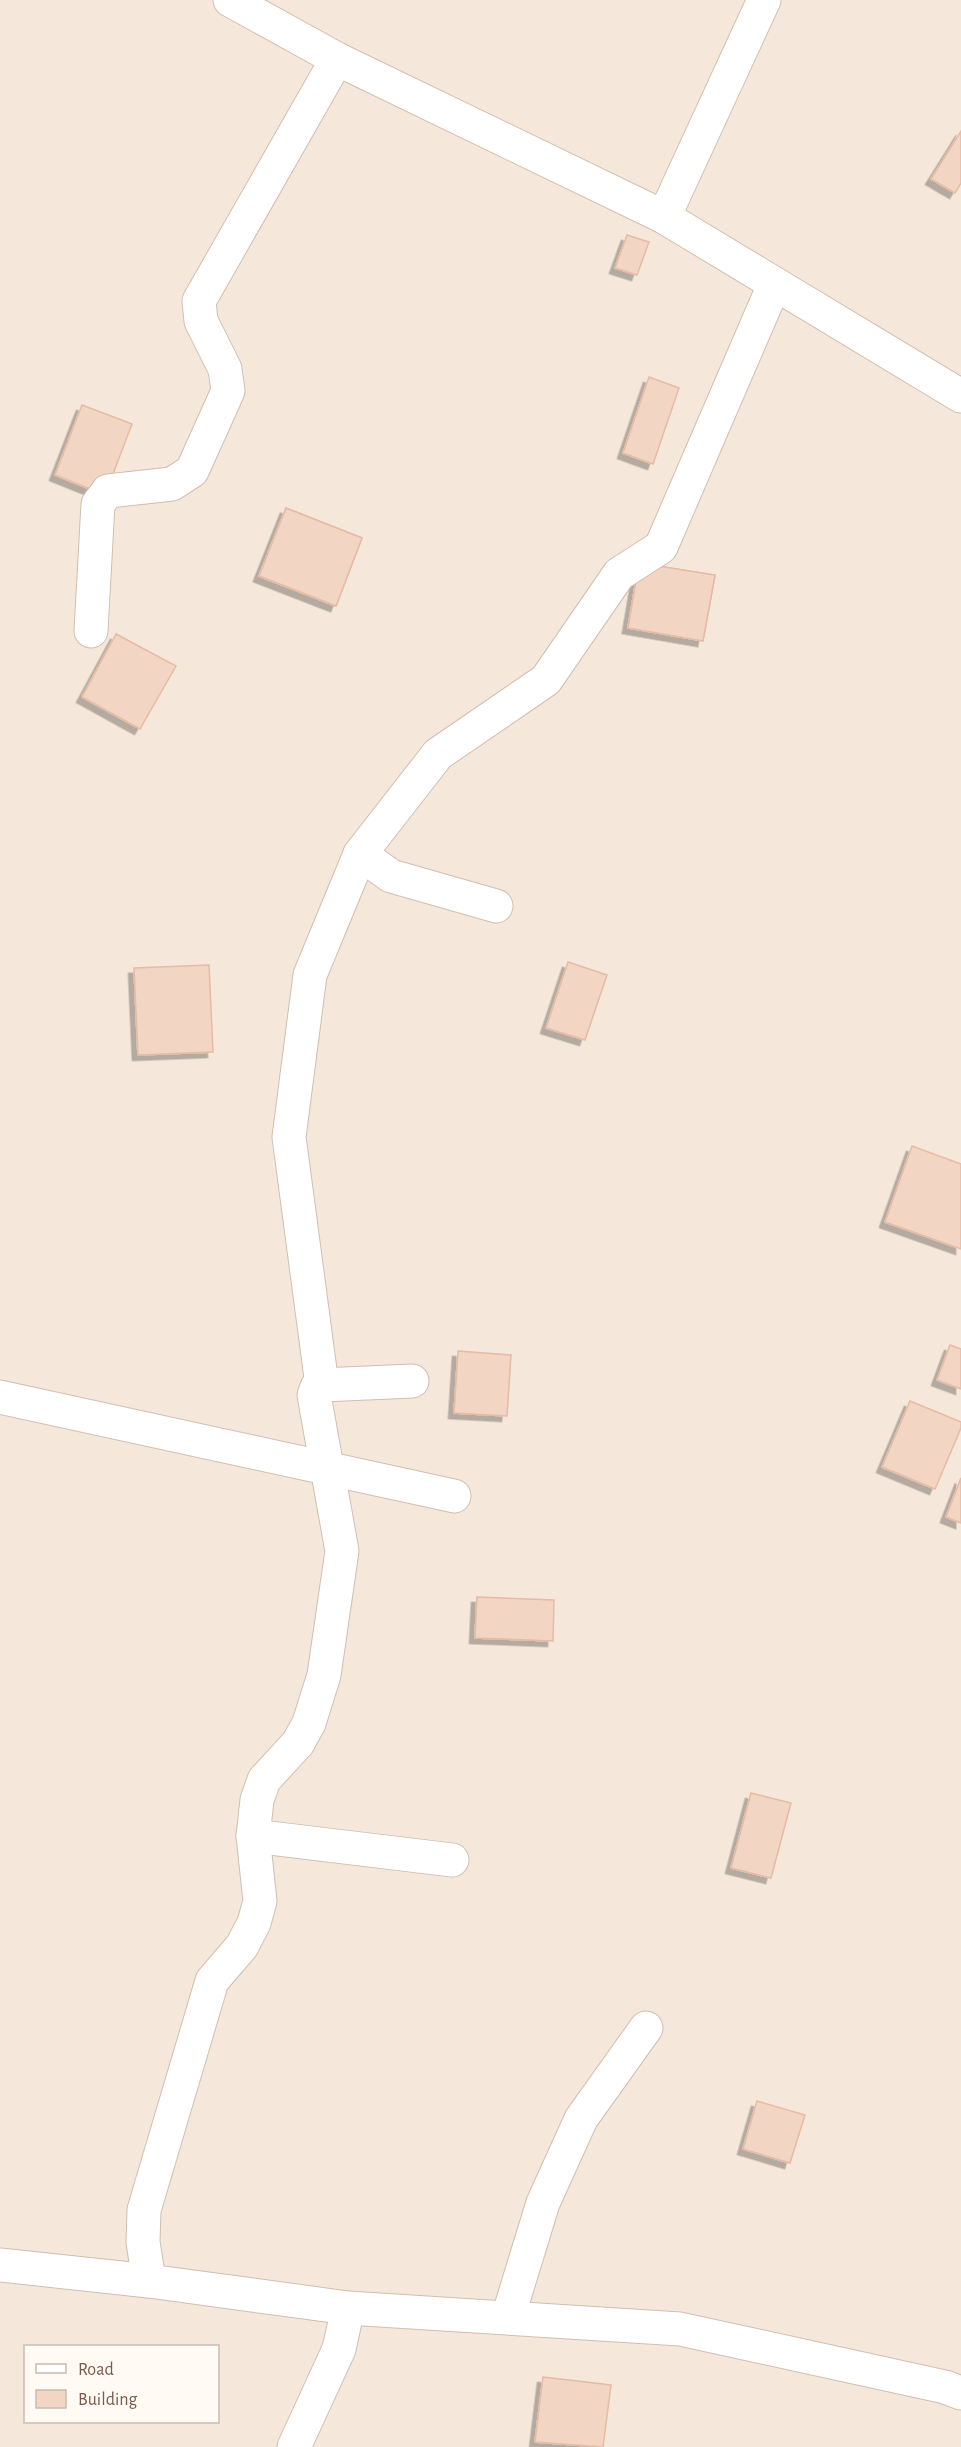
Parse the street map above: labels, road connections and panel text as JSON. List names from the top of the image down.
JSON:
{
  "legend": ["Road", "Building"]
}
